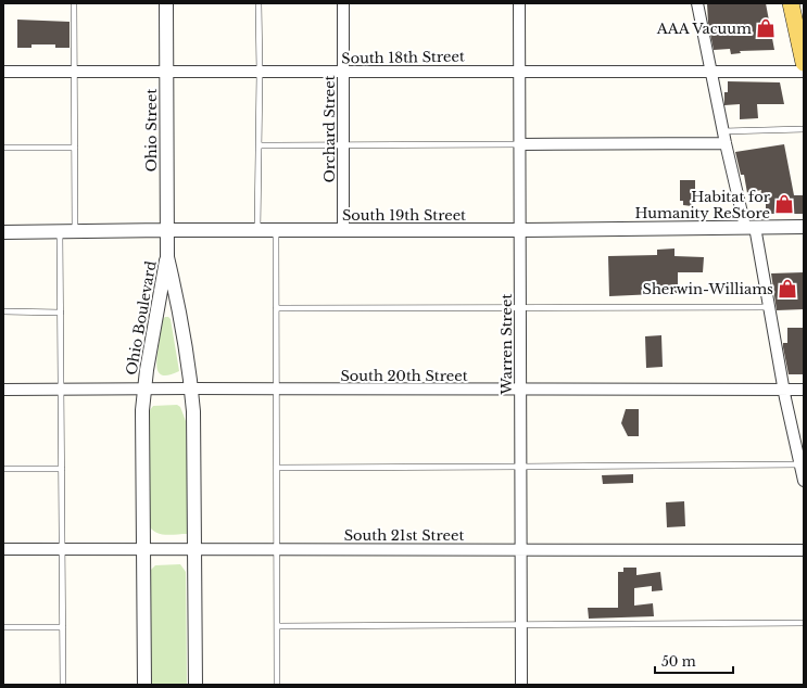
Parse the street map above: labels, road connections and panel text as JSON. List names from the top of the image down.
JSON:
{
  "streets": {
    "street": [
      "South 18th Street",
      "Orchard Street",
      "Ohio Street",
      "South 19th Street",
      "Ohio Boulevard",
      "Warren Street",
      "South 20th Street",
      "South 21st Street"
    ]
  },
  "crossings": [
    ["South 18th Street", "Orchard Street"],
    ["South 18th Street", "Ohio Street"],
    ["South 18th Street", "Warren Street"],
    ["Orchard Street", "South 19th Street"],
    ["Ohio Street", "South 19th Street"],
    ["Ohio Street", "Ohio Boulevard"],
    ["South 19th Street", "Warren Street"],
    ["Ohio Boulevard", "South 20th Street"],
    ["Ohio Boulevard", "South 21st Street"],
    ["Warren Street", "South 20th Street"],
    ["Warren Street", "South 21st Street"]
  ],
  "places": {
    "shop": ["AAA Vacuum", "Habitat for Humanity ReStore", "Sherwin-Williams"]
  },
  "scale_bar": "50 m"
}
